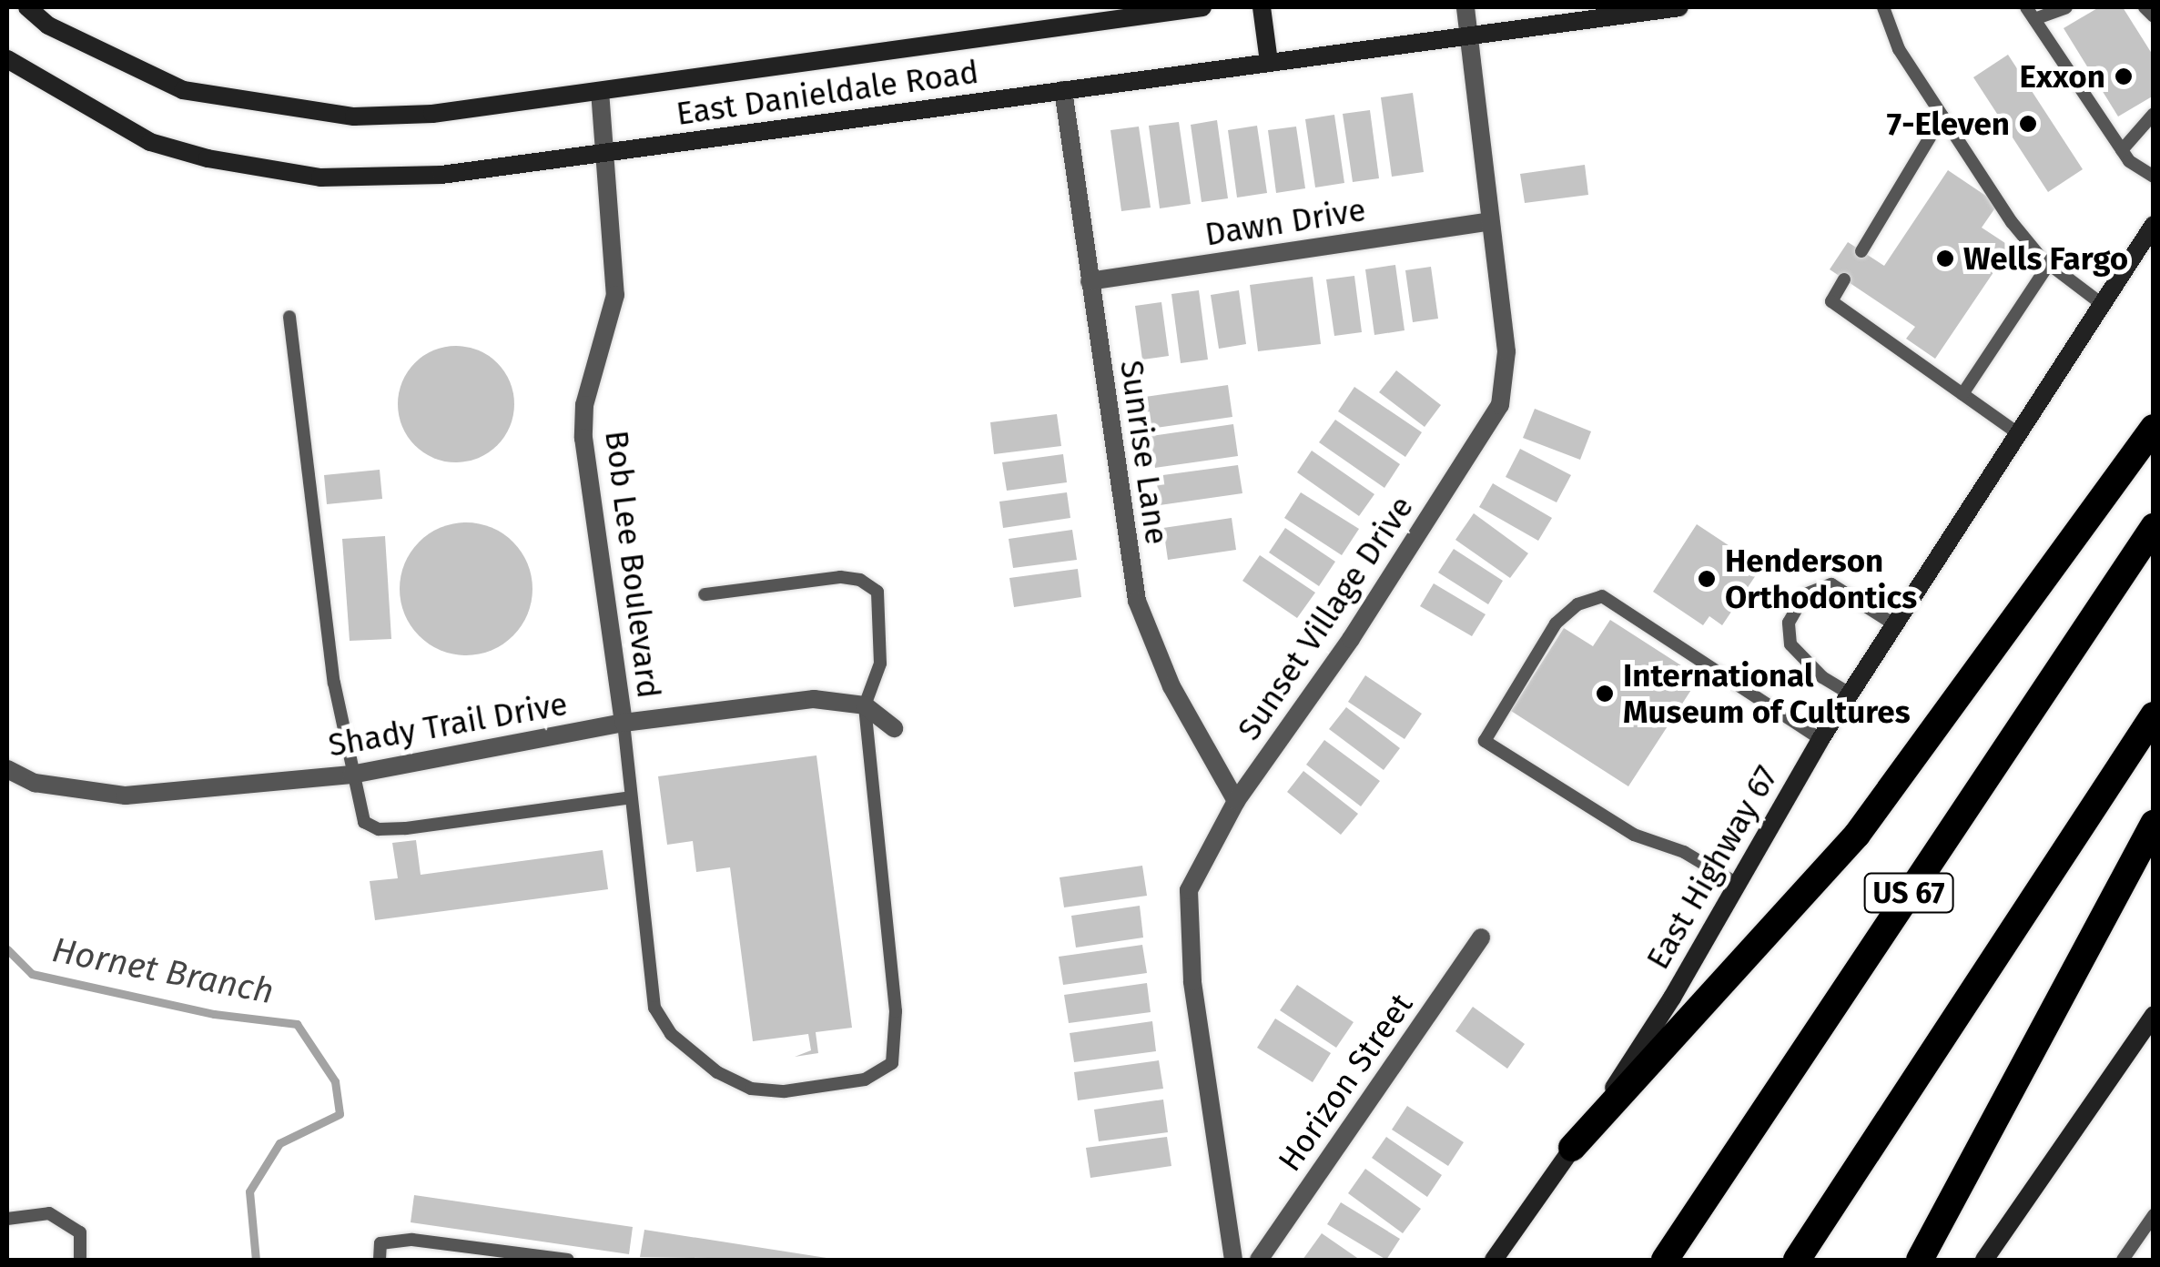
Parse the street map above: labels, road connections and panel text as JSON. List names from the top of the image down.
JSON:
{
  "streets": {
    "highway": ["US 67"],
    "main road": ["East Danieldale Road", "East Highway 67"],
    "street": [
      "Dawn Drive",
      "Sunrise Lane",
      "Bob Lee Boulevard",
      "Sunset Village Drive",
      "Shady Trail Drive",
      "Horizon Street"
    ]
  },
  "crossings": [
    ["East Danieldale Road", "Sunrise Lane"],
    ["East Danieldale Road", "Bob Lee Boulevard"],
    ["East Danieldale Road", "Sunset Village Drive"],
    ["Dawn Drive", "Sunrise Lane"],
    ["Dawn Drive", "Sunset Village Drive"],
    ["Sunrise Lane", "Sunset Village Drive"],
    ["Bob Lee Boulevard", "Shady Trail Drive"]
  ],
  "water": ["Hornet Branch"],
  "places": [
    "Exxon",
    "7-Eleven",
    "Wells Fargo",
    "Henderson Orthodontics",
    "International Museum of Cultures"
  ]
}
